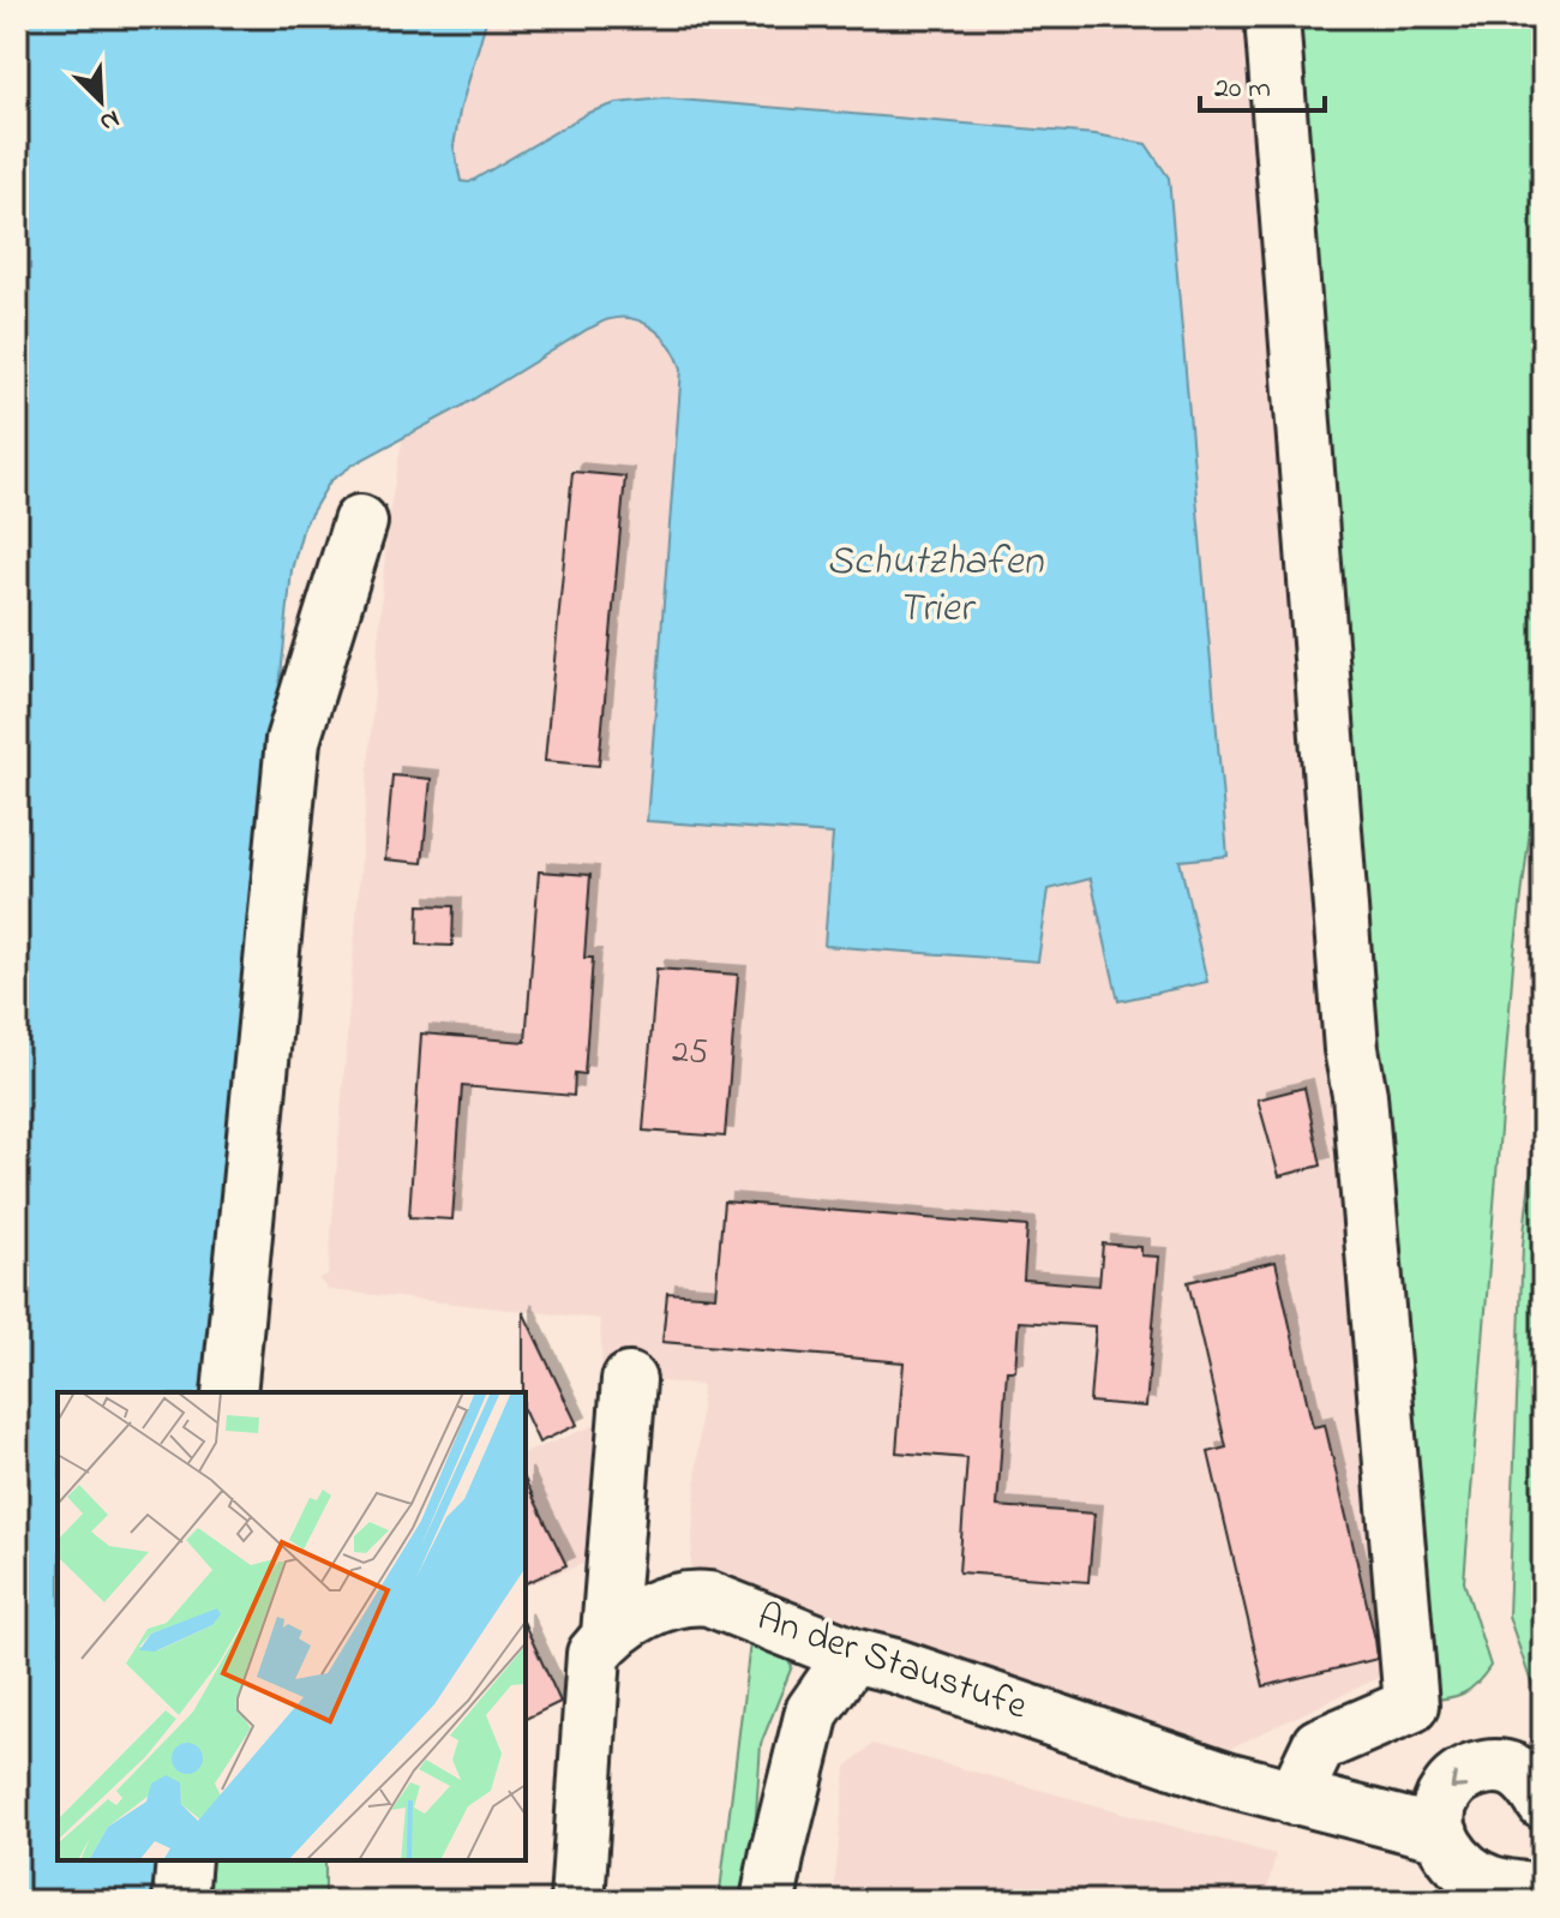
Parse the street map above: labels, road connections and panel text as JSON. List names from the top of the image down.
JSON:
{
  "streets": {
    "street": ["An der Staustufe"]
  },
  "water": ["Schutzhafen Trier"],
  "house_numbers": ["25"],
  "scale_bar": "20 m",
  "north": "bottom right"
}
